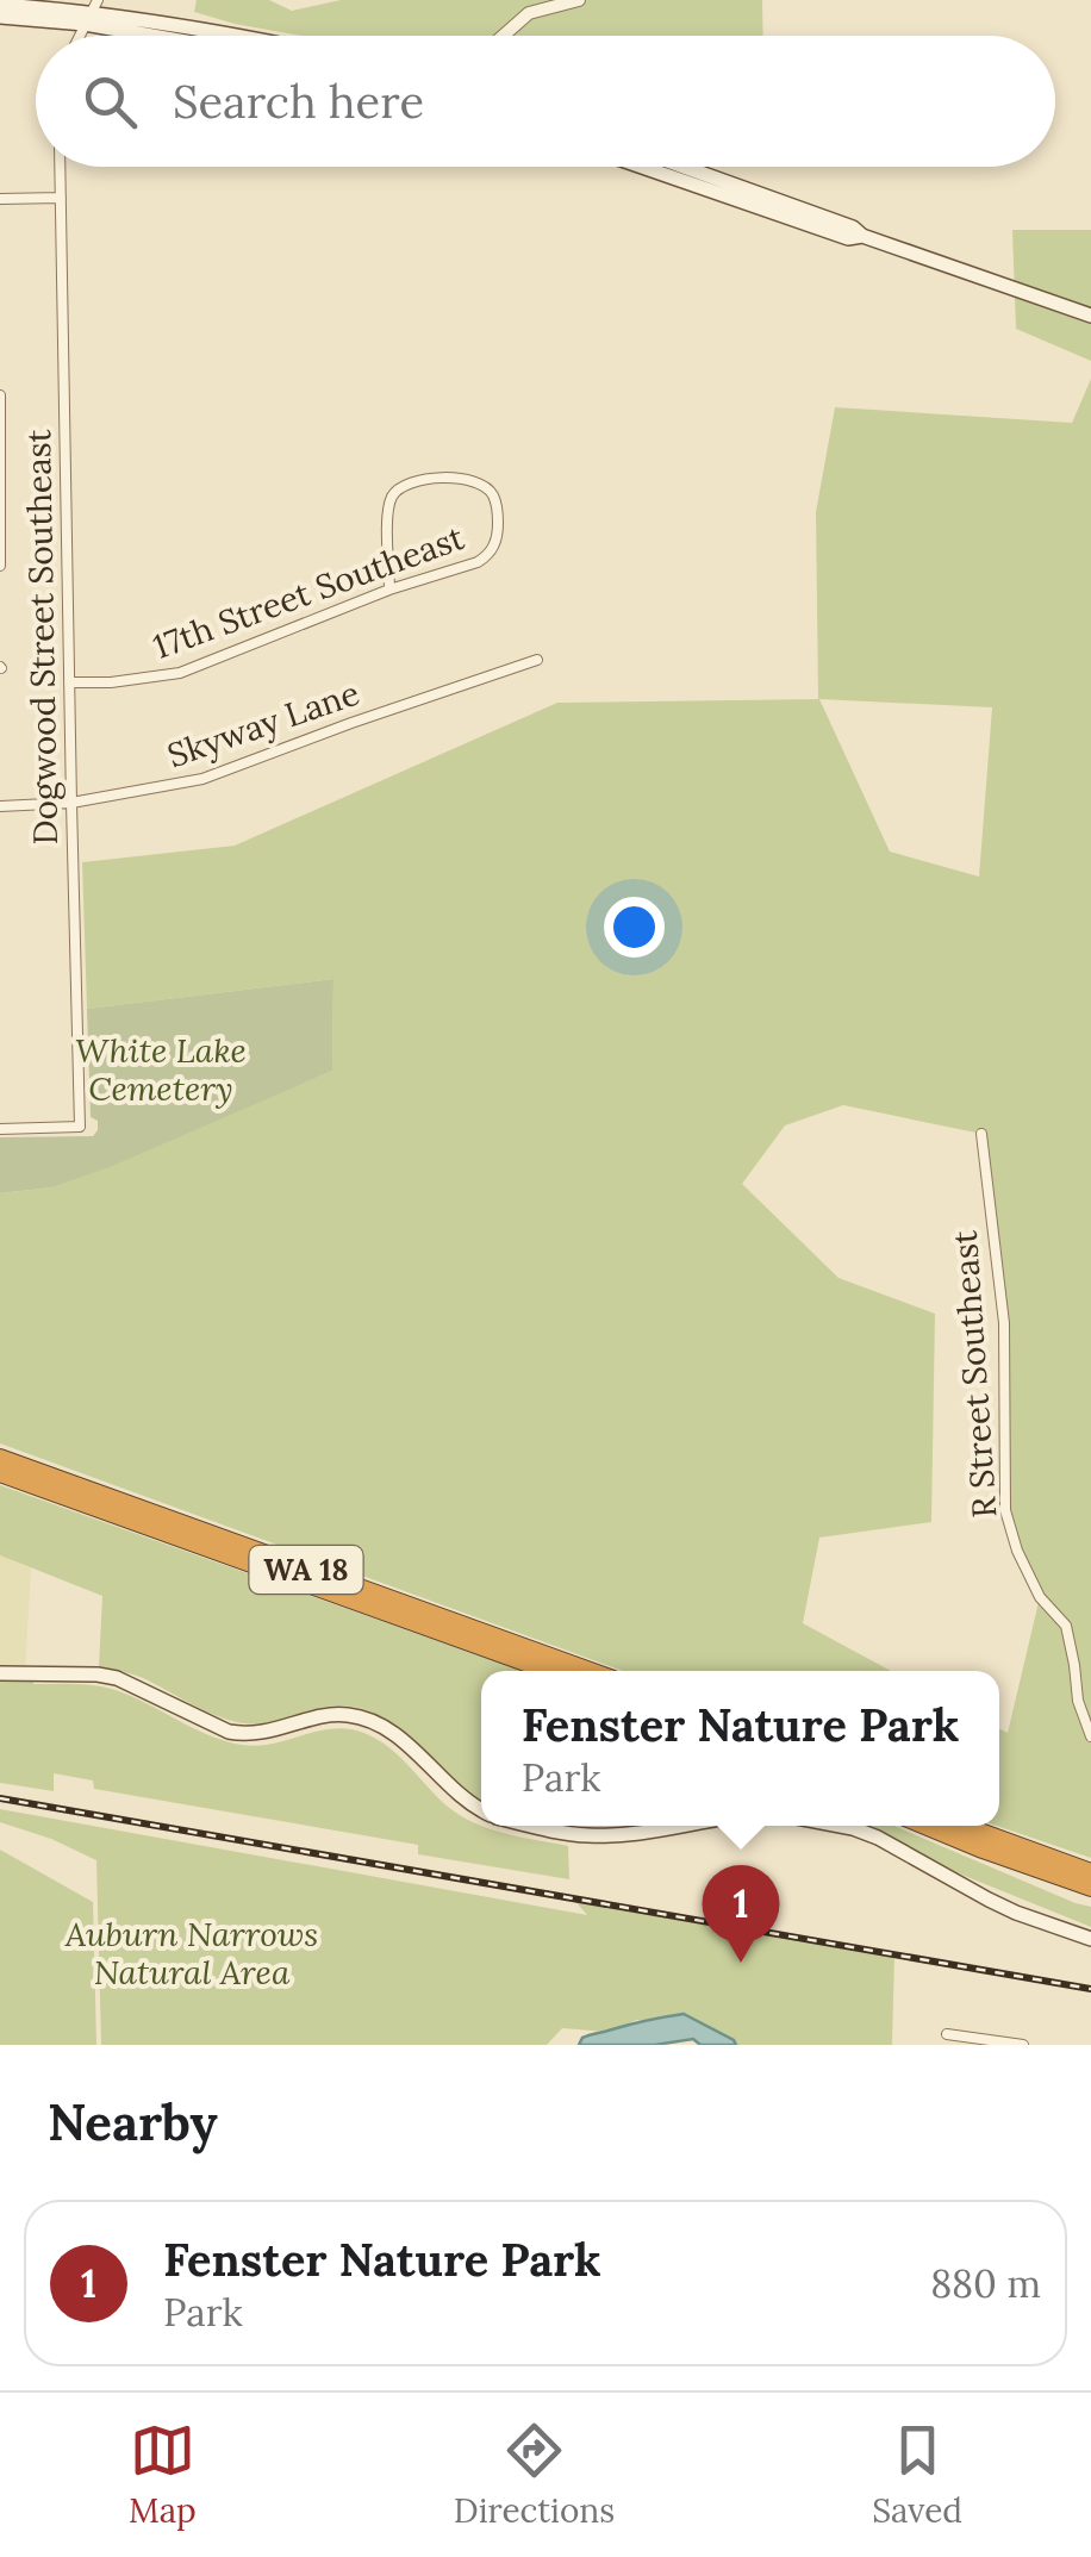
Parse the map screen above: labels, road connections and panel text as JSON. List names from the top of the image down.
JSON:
{
  "streets": {
    "highway": ["WA 18"],
    "street": [
      "17th Street Southeast",
      "Dogwood Street Southeast",
      "Skyway Lane",
      "R Street Southeast"
    ]
  },
  "crossings": [
    ["17th Street Southeast", "Dogwood Street Southeast"],
    ["Dogwood Street Southeast", "Skyway Lane"]
  ],
  "parks": ["White Lake Cemetery", "Auburn Narrows Natural Area"],
  "page": {
    "search": "Search here",
    "popup": ["Fenster Nature Park", "Park"],
    "pins": "1",
    "heading": "Nearby",
    "list": [
      {
        "mark": "1",
        "name": "Fenster Nature Park",
        "note": "Park",
        "value": "880 m"
      }
    ],
    "nav": ["Map", "Directions", "Saved"]
  }
}
